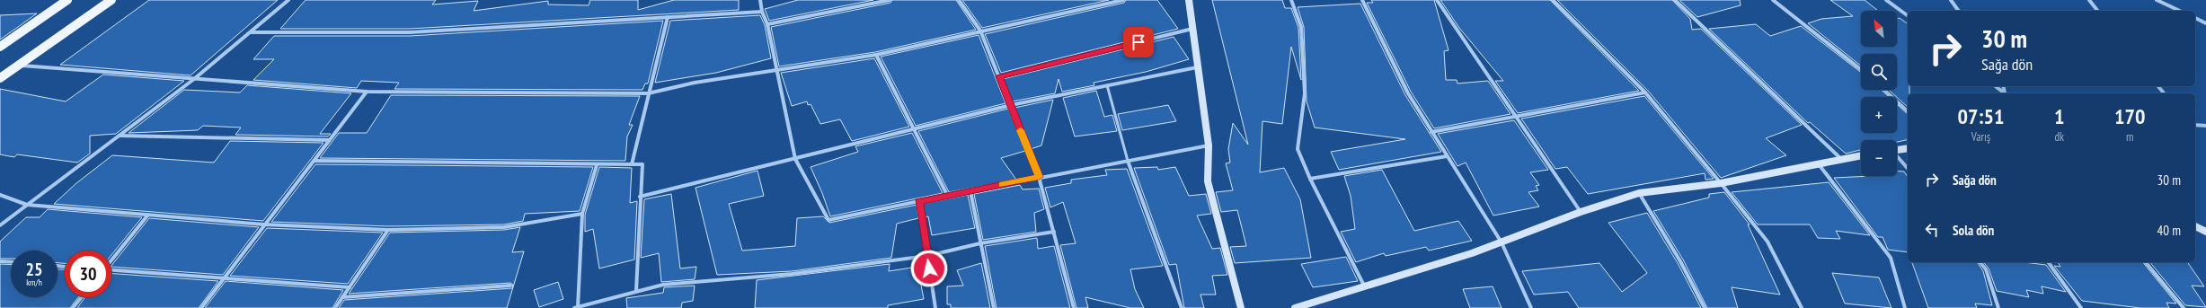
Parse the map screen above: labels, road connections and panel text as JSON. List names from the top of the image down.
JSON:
{
  "north": "top left",
  "page": {
    "map_buttons": ["+", "−"],
    "turn": ["30 m", "Sağa dön"],
    "eta": [
      "07:51",
      "Varış",
      "1",
      "dk",
      "170",
      "m"
    ],
    "list": [
      {
        "name": "Sağa dön",
        "value": "30 m"
      },
      {
        "name": "Sola dön",
        "value": "40 m"
      }
    ],
    "speed": "25 km/h",
    "limit": "30"
  }
}
